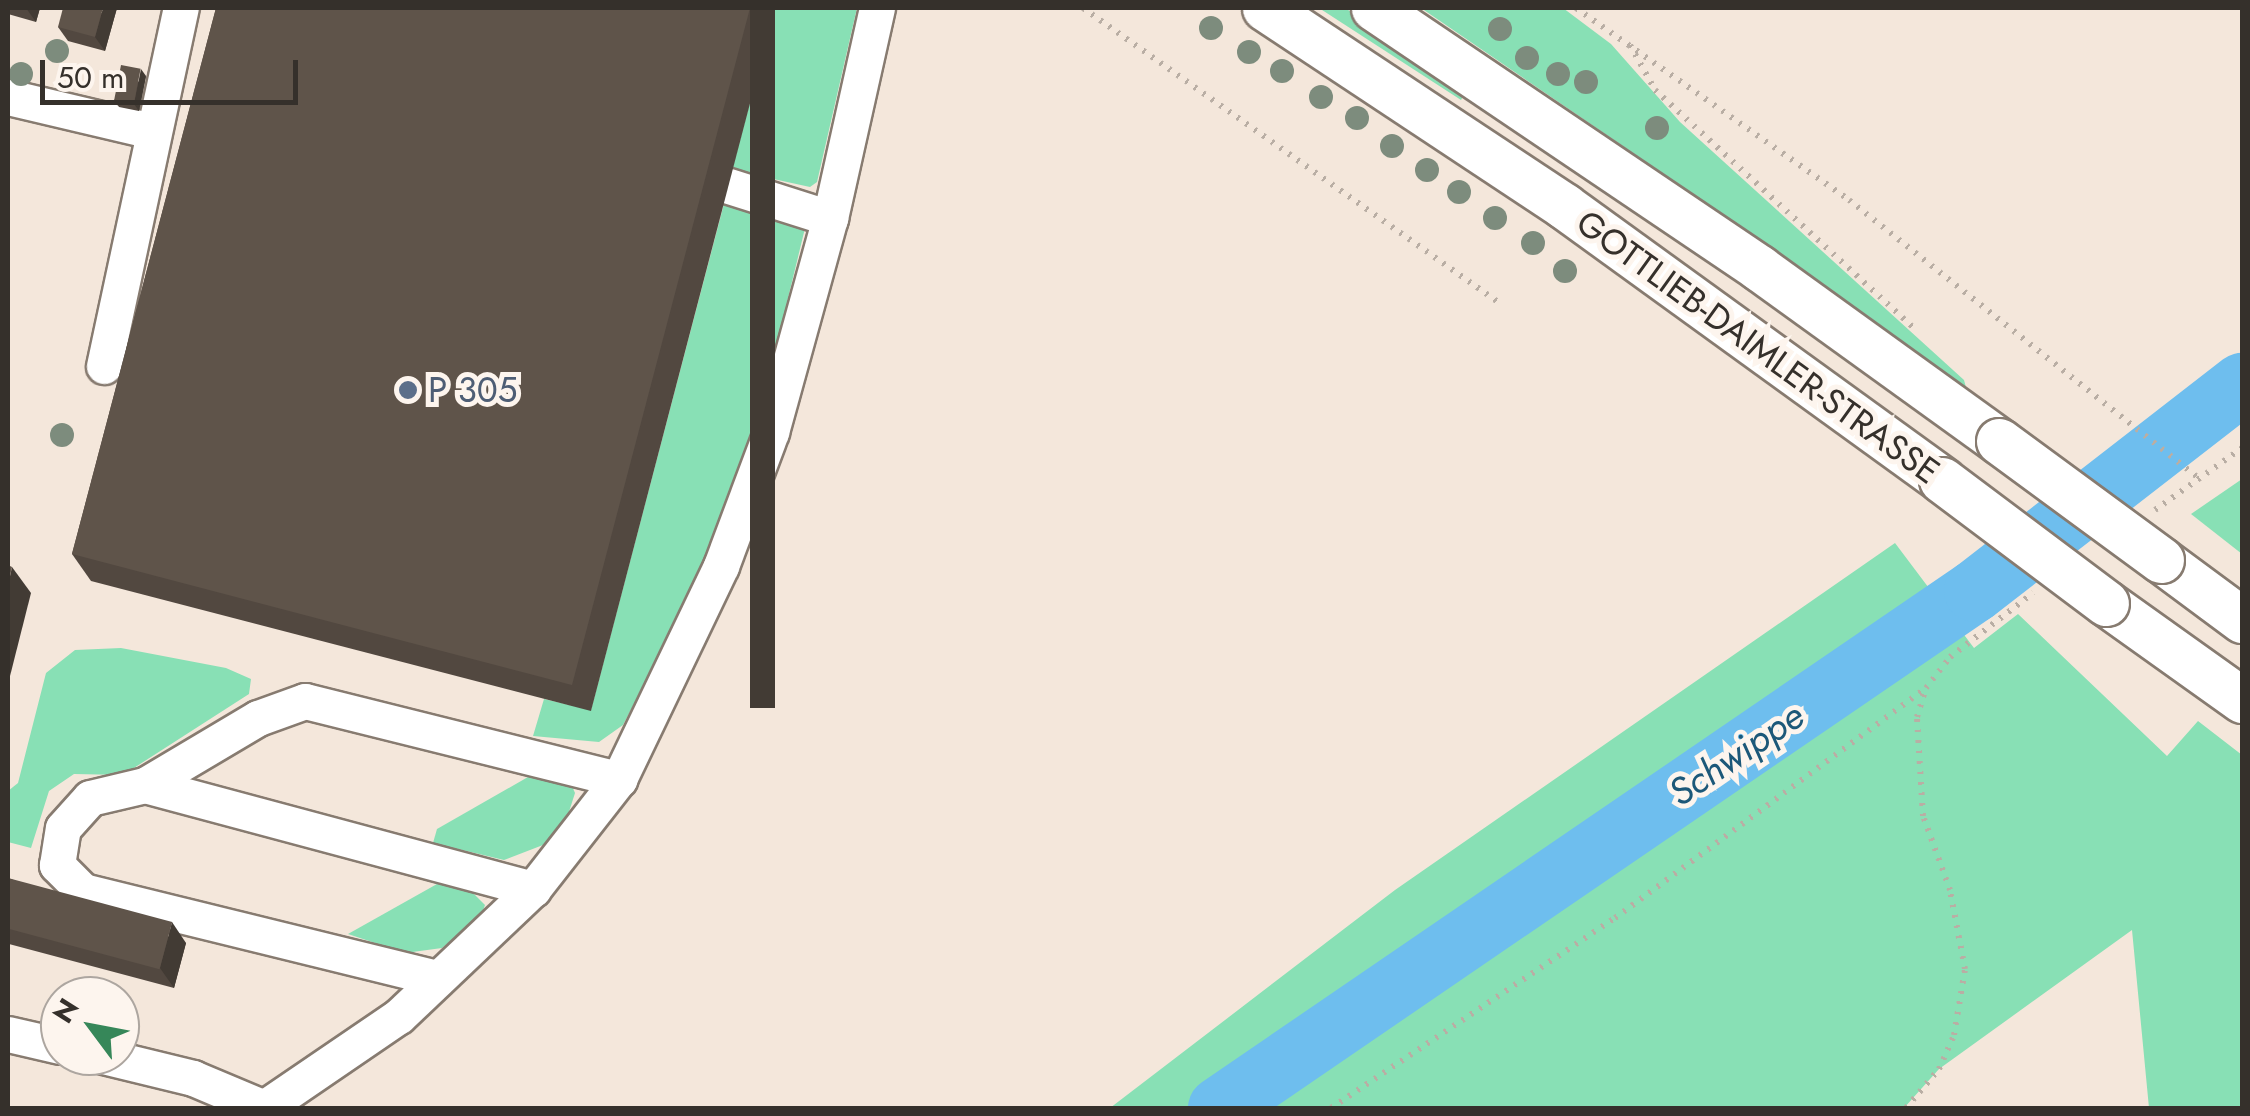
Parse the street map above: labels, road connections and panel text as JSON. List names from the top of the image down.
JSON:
{
  "streets": {
    "main road": ["GOTTLIEB-DAIMLER-STRASSE"]
  },
  "water": ["Schwippe"],
  "places": ["P 305"],
  "scale_bar": "50 m",
  "north": "top left"
}
